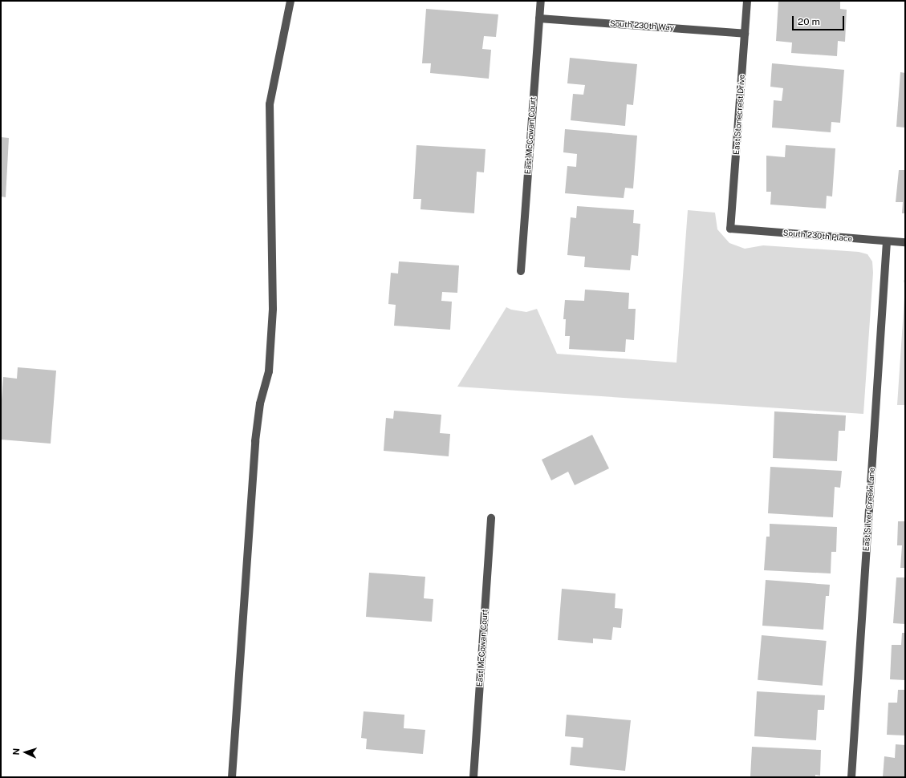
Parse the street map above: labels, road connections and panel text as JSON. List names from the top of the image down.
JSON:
{
  "streets": {
    "street": [
      "South 230th Way",
      "East Stonecrest Drive",
      "East McCowan Court",
      "South 230th Place",
      "East Silver Creek Lane"
    ]
  },
  "crossings": [
    ["South 230th Way", "East Stonecrest Drive"],
    ["South 230th Way", "East McCowan Court"],
    ["East Stonecrest Drive", "South 230th Place"],
    ["South 230th Place", "East Silver Creek Lane"]
  ],
  "scale_bar": "20 m",
  "north": "left"
}
